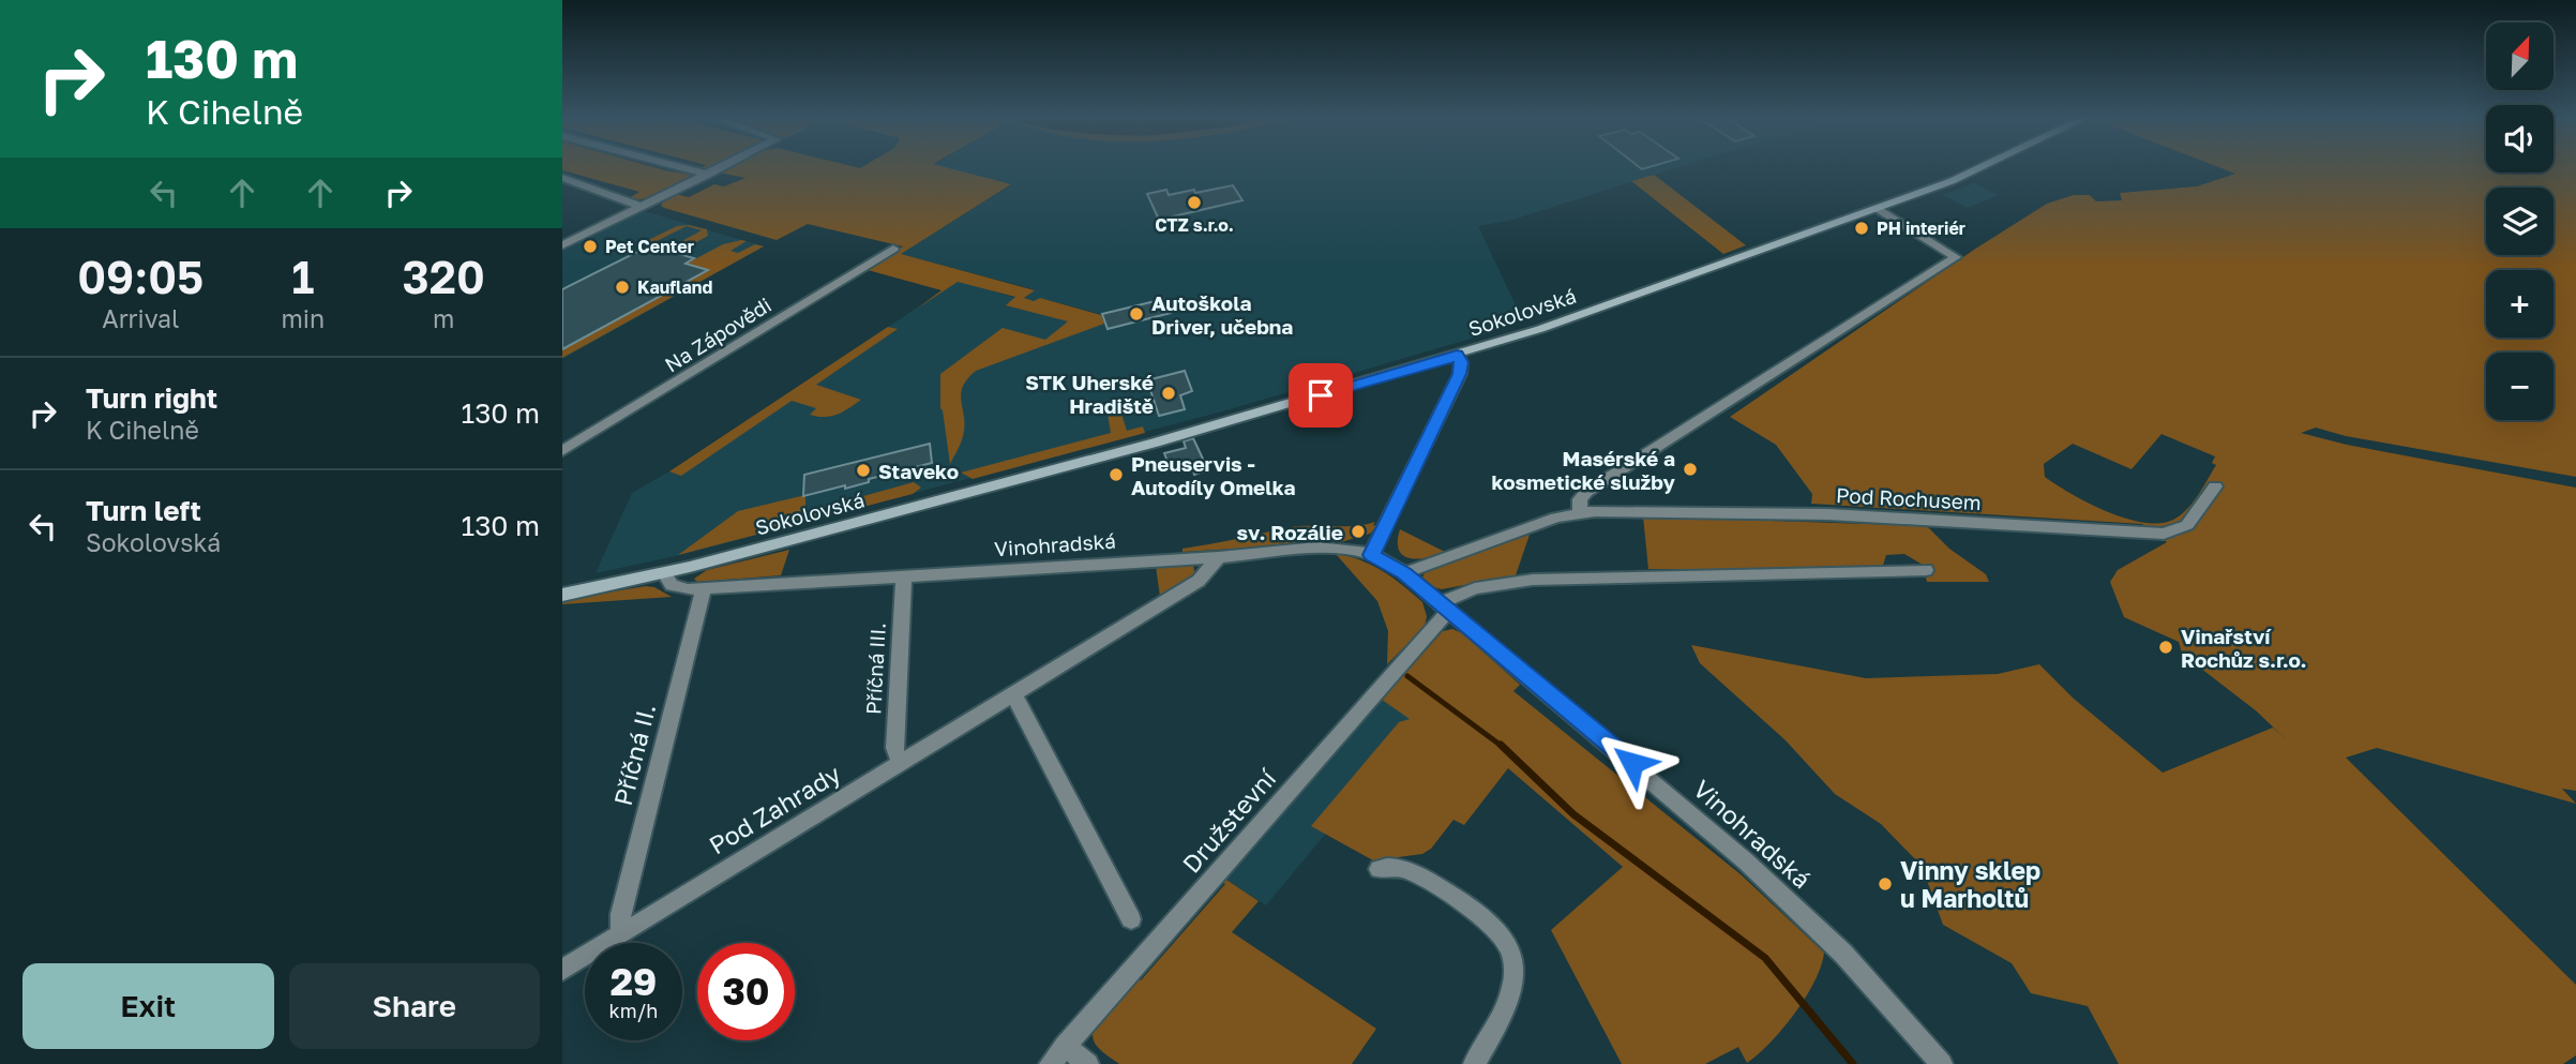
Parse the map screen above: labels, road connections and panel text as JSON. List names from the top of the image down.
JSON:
{
  "streets": {
    "main road": ["Sokolovská"],
    "street": [
      "Na Zápovědi",
      "Pod Rochusem",
      "Vinohradská",
      "Příčná III.",
      "Příčná II.",
      "Pod Zahrady",
      "Družstevní"
    ]
  },
  "crossings": [
    ["Sokolovská", "Vinohradská"],
    ["Pod Rochusem", "Vinohradská"],
    ["Vinohradská", "Příčná III."],
    ["Vinohradská", "Příčná II."],
    ["Vinohradská", "Pod Zahrady"],
    ["Vinohradská", "Družstevní"],
    ["Příčná III.", "Pod Zahrady"],
    ["Příčná II.", "Pod Zahrady"]
  ],
  "places": [
    "CTZ s.r.o.",
    "PH interiér",
    "Pet Center",
    "Kaufland",
    "Autoškola Driver, učebna",
    "STK Uherské Hradiště",
    "Masérské a kosmetické služby",
    "Staveko",
    "Pneuservis - Autodíly Omelka",
    "sv. Rozálie",
    "Vinařství Rochůz s.r.o.",
    "Vinny sklep u Marholtů"
  ],
  "north": "top right",
  "page": {
    "turn": ["130 m", "K Cihelně"],
    "map_buttons": ["+", "−"],
    "eta": [
      "09:05",
      "Arrival",
      "1",
      "min",
      "320",
      "m"
    ],
    "list": [
      {
        "name": "Turn right",
        "note": "K Cihelně",
        "value": "130 m"
      },
      {
        "name": "Turn left",
        "note": "Sokolovská",
        "value": "130 m"
      }
    ],
    "speed": "29 km/h",
    "limit": "30",
    "buttons": ["Exit", "Share"]
  }
}
